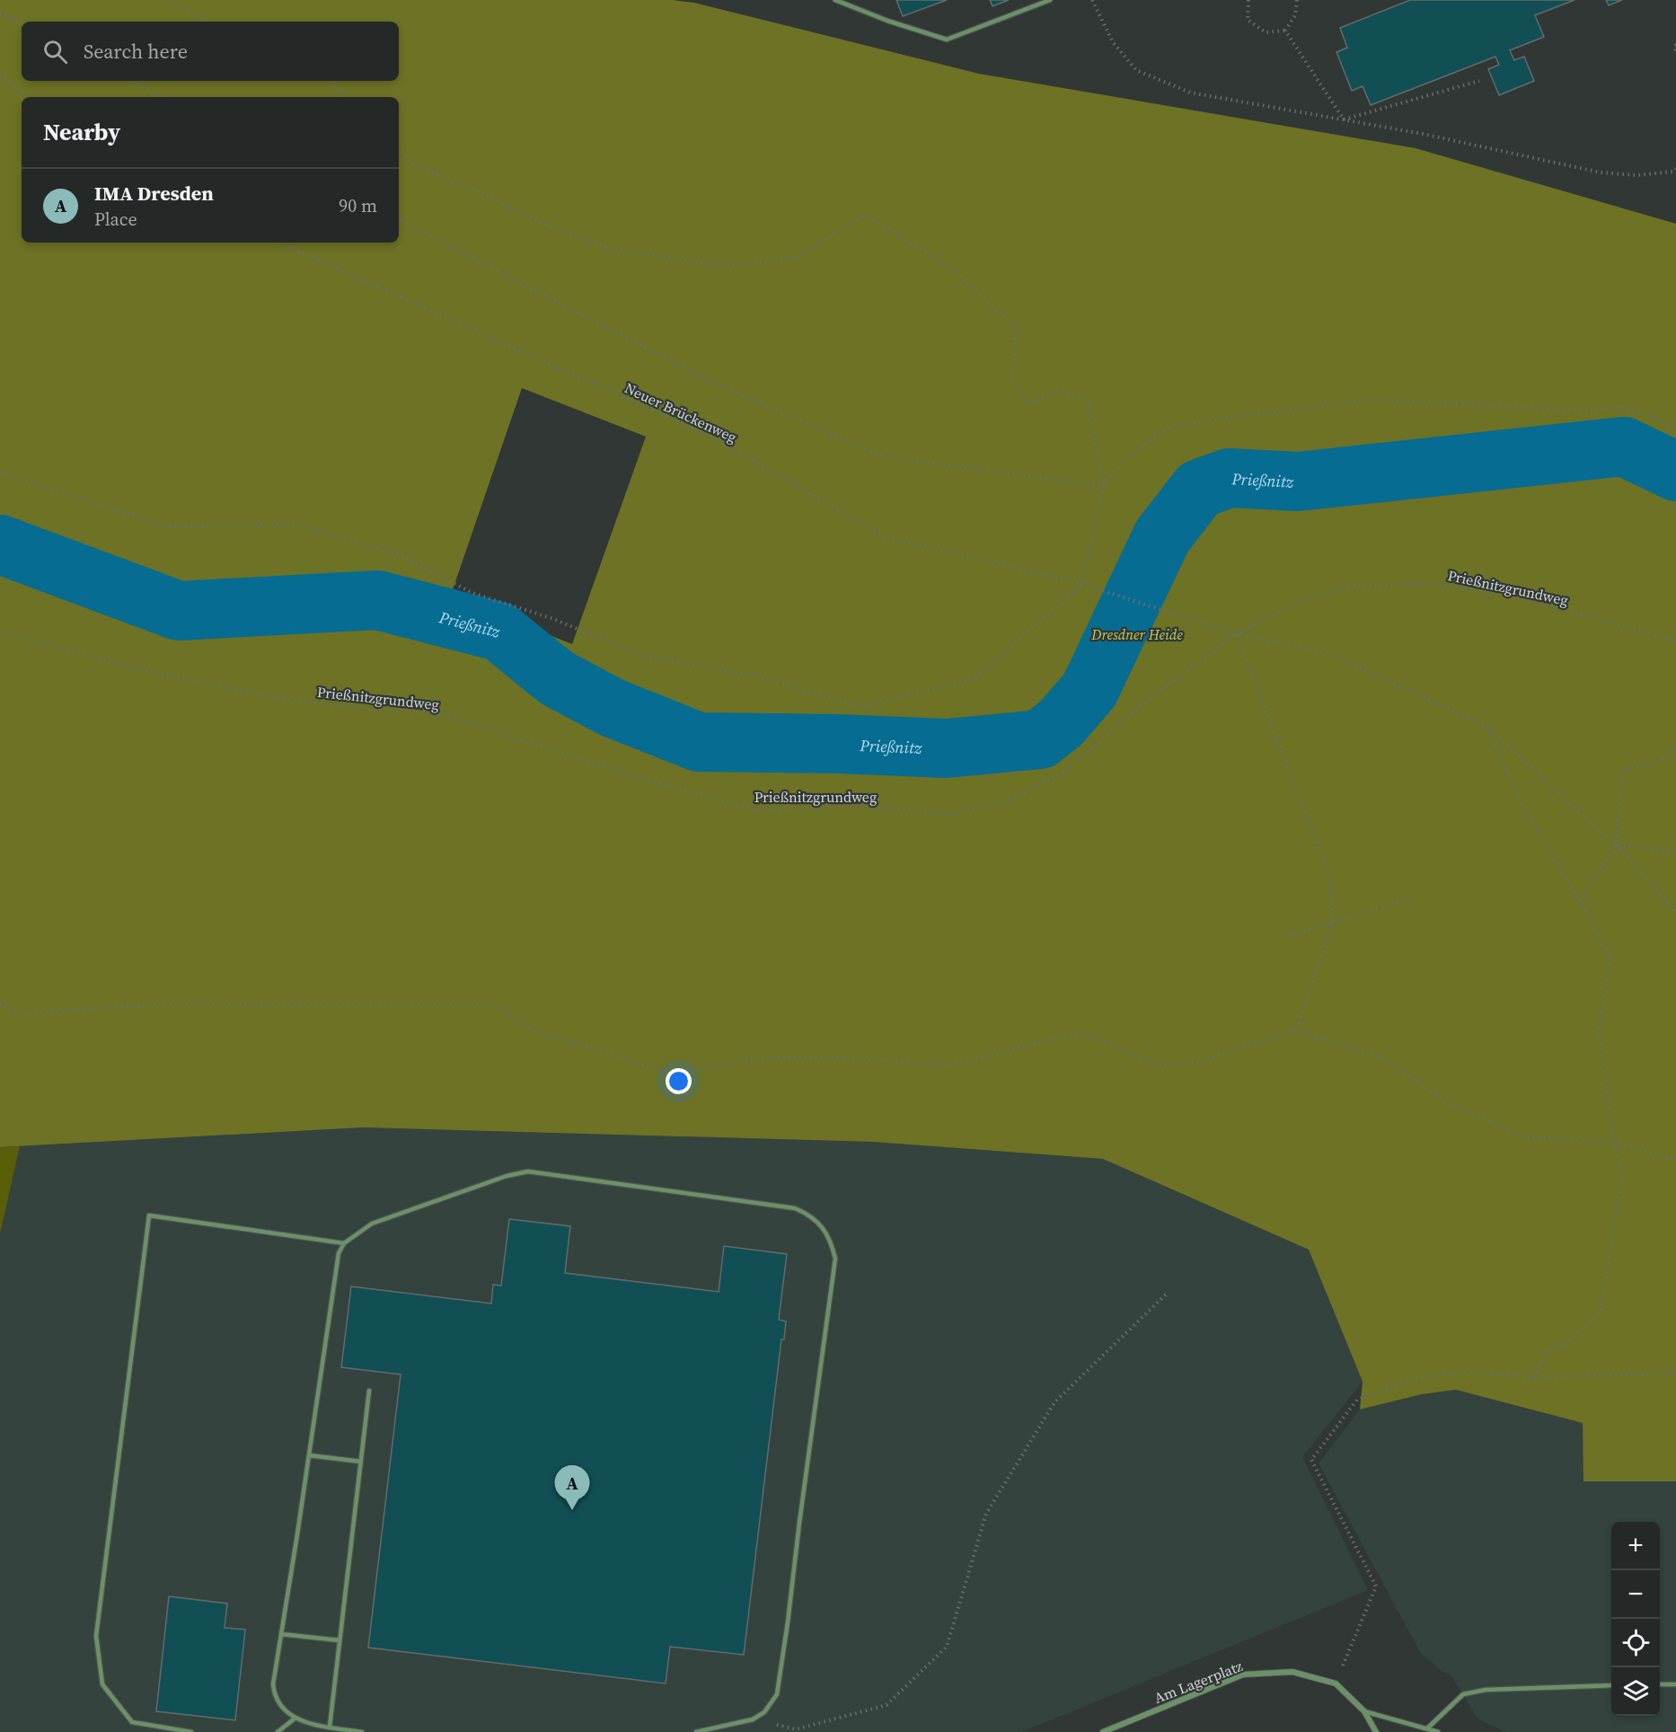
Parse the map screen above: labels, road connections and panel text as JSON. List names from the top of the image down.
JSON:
{
  "streets": {
    "street": ["Am Lagerplatz"],
    "path": ["Neuer Brückenweg", "Prießnitzgrundweg"]
  },
  "crossings": [
    ["Neuer Brückenweg", "Prießnitzgrundweg"]
  ],
  "water": ["Prießnitz"],
  "parks": ["Dresdner Heide"],
  "page": {
    "search": "Search here",
    "heading": "Nearby",
    "list": [
      {
        "mark": "A",
        "name": "IMA Dresden",
        "note": "Place",
        "value": "90 m"
      }
    ],
    "pins": "A",
    "map_buttons": ["+", "−"]
  }
}
